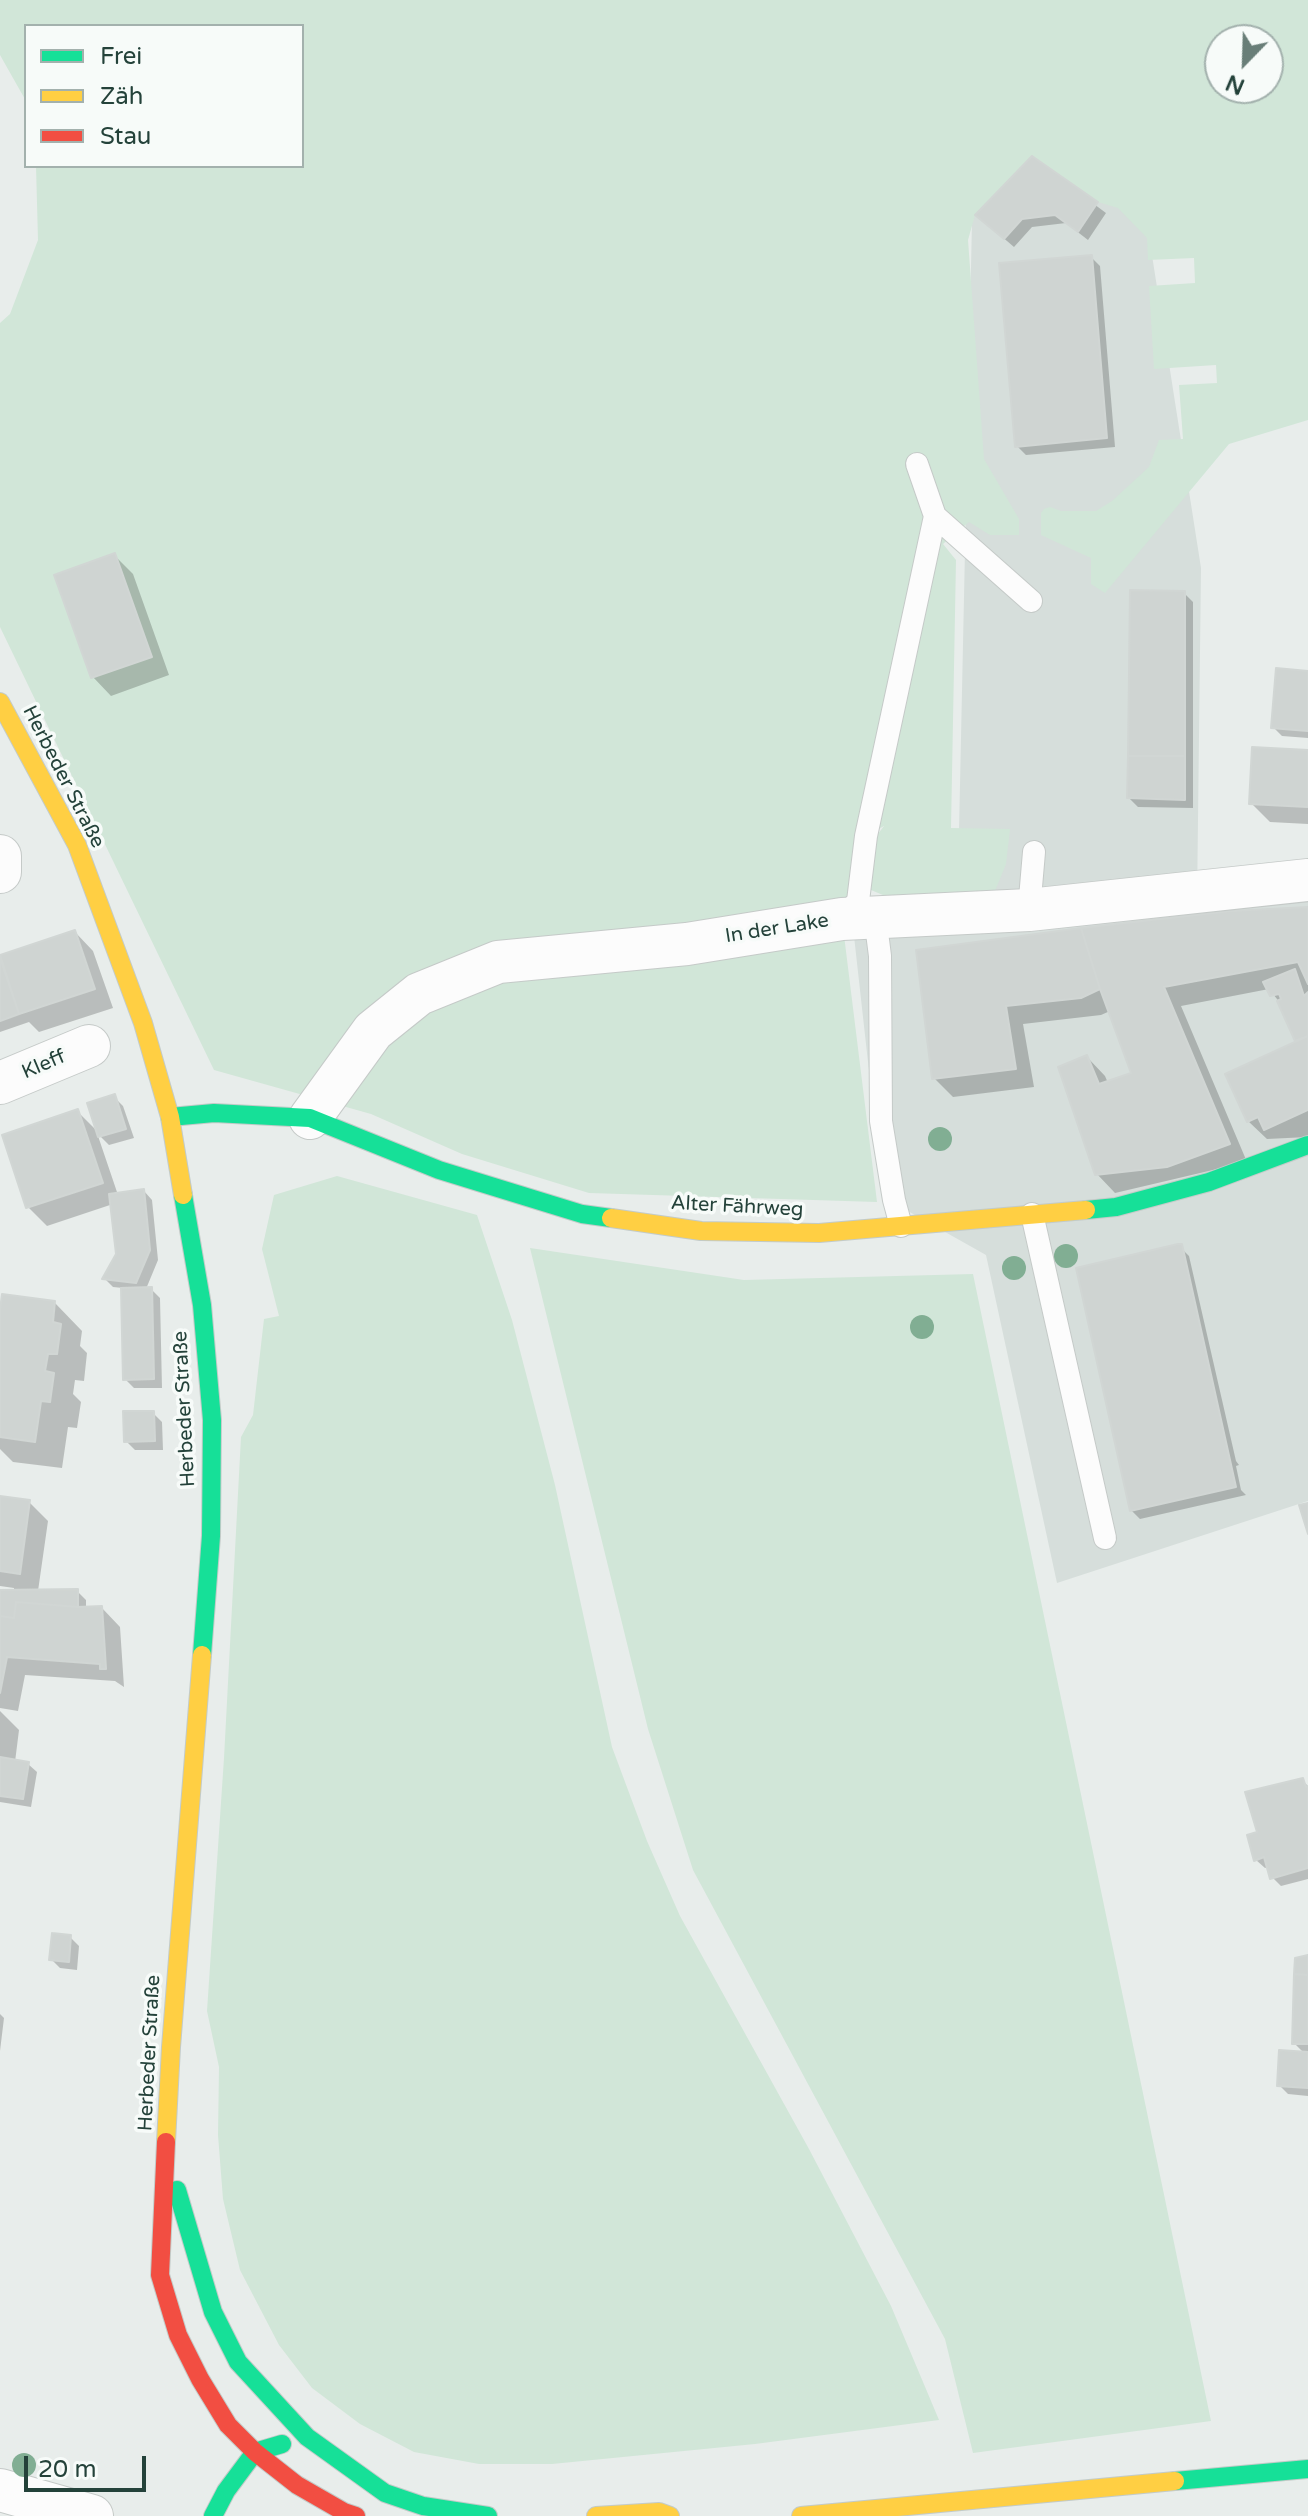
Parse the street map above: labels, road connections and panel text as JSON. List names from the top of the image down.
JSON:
{
  "streets": {
    "main road": ["Herbeder Straße", "Alter Fährweg"],
    "street": ["In der Lake", "Kleff"]
  },
  "crossings": [
    ["Herbeder Straße", "Alter Fährweg"],
    ["In der Lake", "Alter Fährweg"]
  ],
  "legend": ["Frei", "Zäh", "Stau"],
  "scale_bar": "20 m",
  "north": "bottom left"
}
